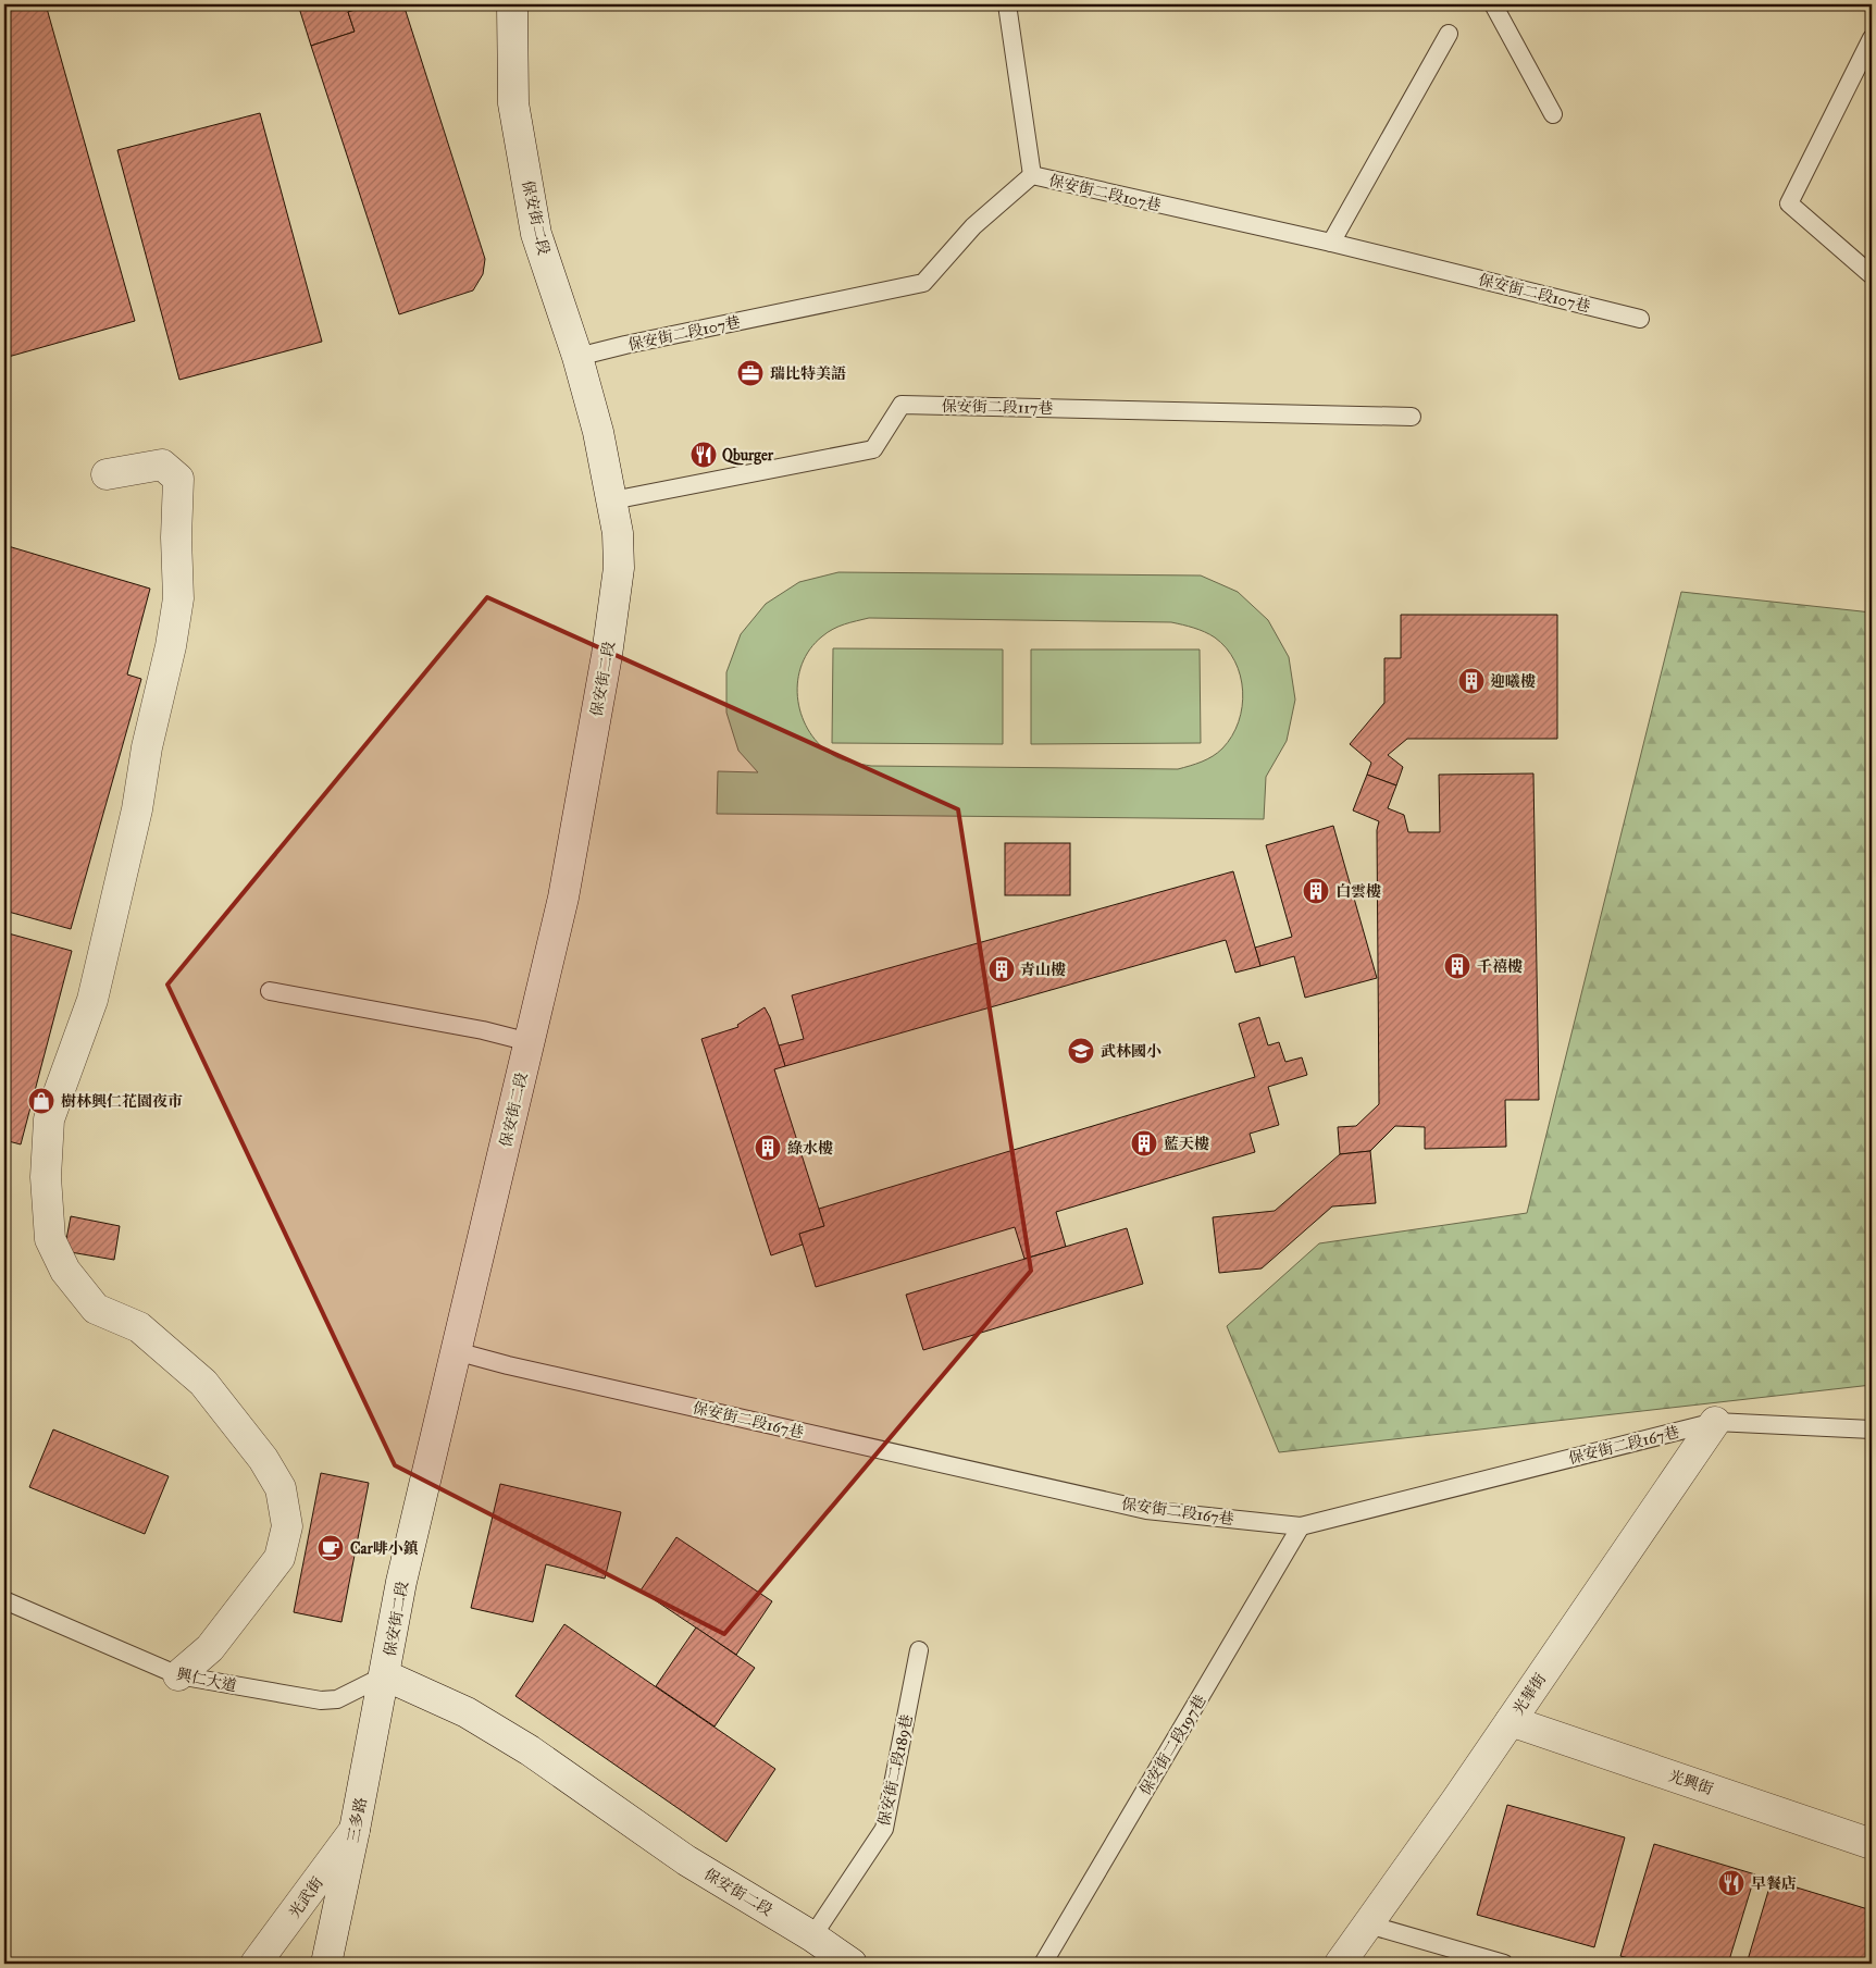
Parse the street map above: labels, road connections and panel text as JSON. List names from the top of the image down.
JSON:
{
  "streets": {
    "street": [
      "保安街二段",
      "光華街",
      "光興街",
      "三多路",
      "光武街"
    ],
    "lane": [
      "保安街二段107巷",
      "保安街二段117巷",
      "保安街二段167巷",
      "興仁大道",
      "保安街二段197巷",
      "保安街二段189巷"
    ]
  },
  "crossings": [
    ["保安街二段107巷", "保安街二段"],
    ["保安街二段", "保安街二段117巷"],
    ["保安街二段", "保安街二段167巷"],
    ["保安街二段", "興仁大道"],
    ["保安街二段", "保安街二段189巷"],
    ["保安街二段", "三多路"],
    ["保安街二段167巷", "光華街"],
    ["保安街二段167巷", "保安街二段197巷"],
    ["興仁大道", "三多路"],
    ["光華街", "光興街"],
    ["三多路", "光武街"]
  ],
  "places": {
    "office": ["瑞比特美語"],
    "restaurant": ["Qburger", "早餐店"],
    "building": [
      "迎曦樓",
      "白雲樓",
      "千禧樓",
      "青山樓",
      "藍天樓",
      "綠水樓"
    ],
    "school or university": ["武林國小"],
    "shop": ["樹林興仁花園夜市"],
    "cafe": ["Car啡小鎮"]
  }
}
